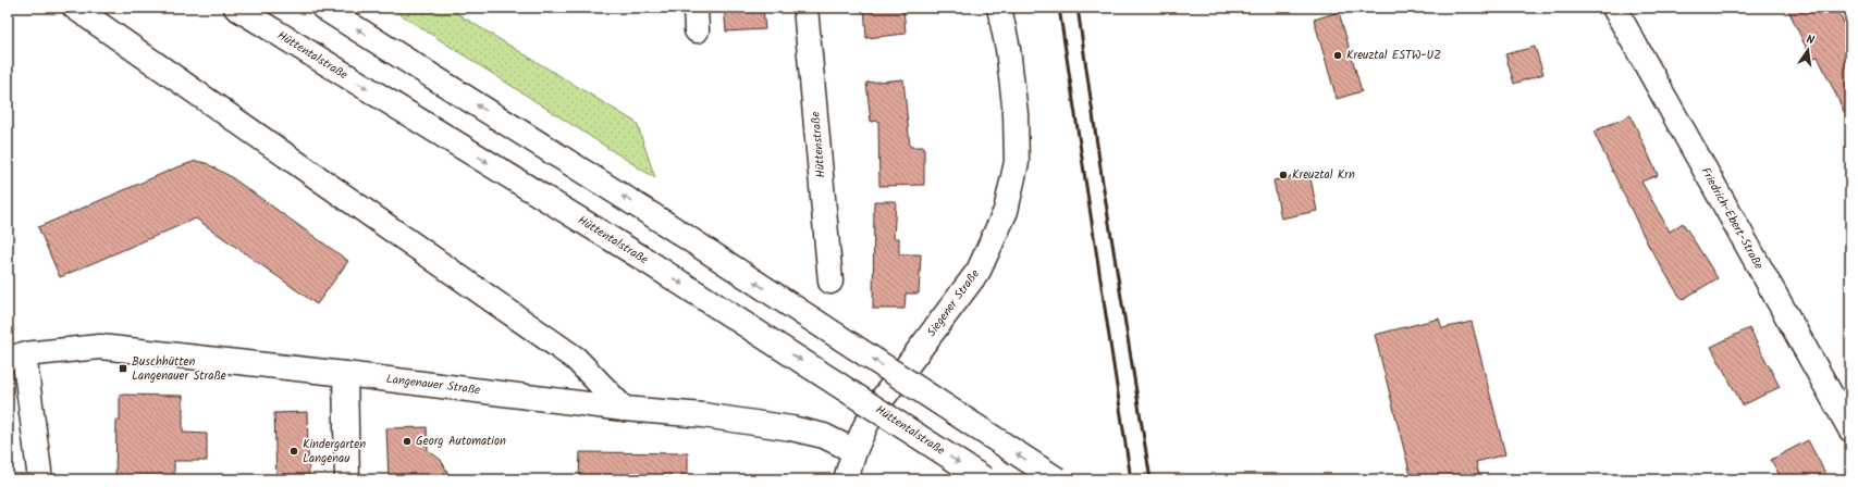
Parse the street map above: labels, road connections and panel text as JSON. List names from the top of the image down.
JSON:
{
  "streets": {
    "main road": [
      "Hüttentalstraße",
      "Hüttenstraße",
      "Friedrich-Ebert-Straße",
      "Siegener Straße",
      "Langenauer Straße"
    ]
  },
  "crossings": [
    ["Siegener Straße", "Langenauer Straße"]
  ],
  "places": {
    "other": [
      "Kreuztal ESTW-UZ",
      "Kreuztal Krn",
      "Georg Automation",
      "Kindergarten Langenau"
    ],
    "transit": ["Buschhütten Langenauer Straße"]
  },
  "north": "top"
}
